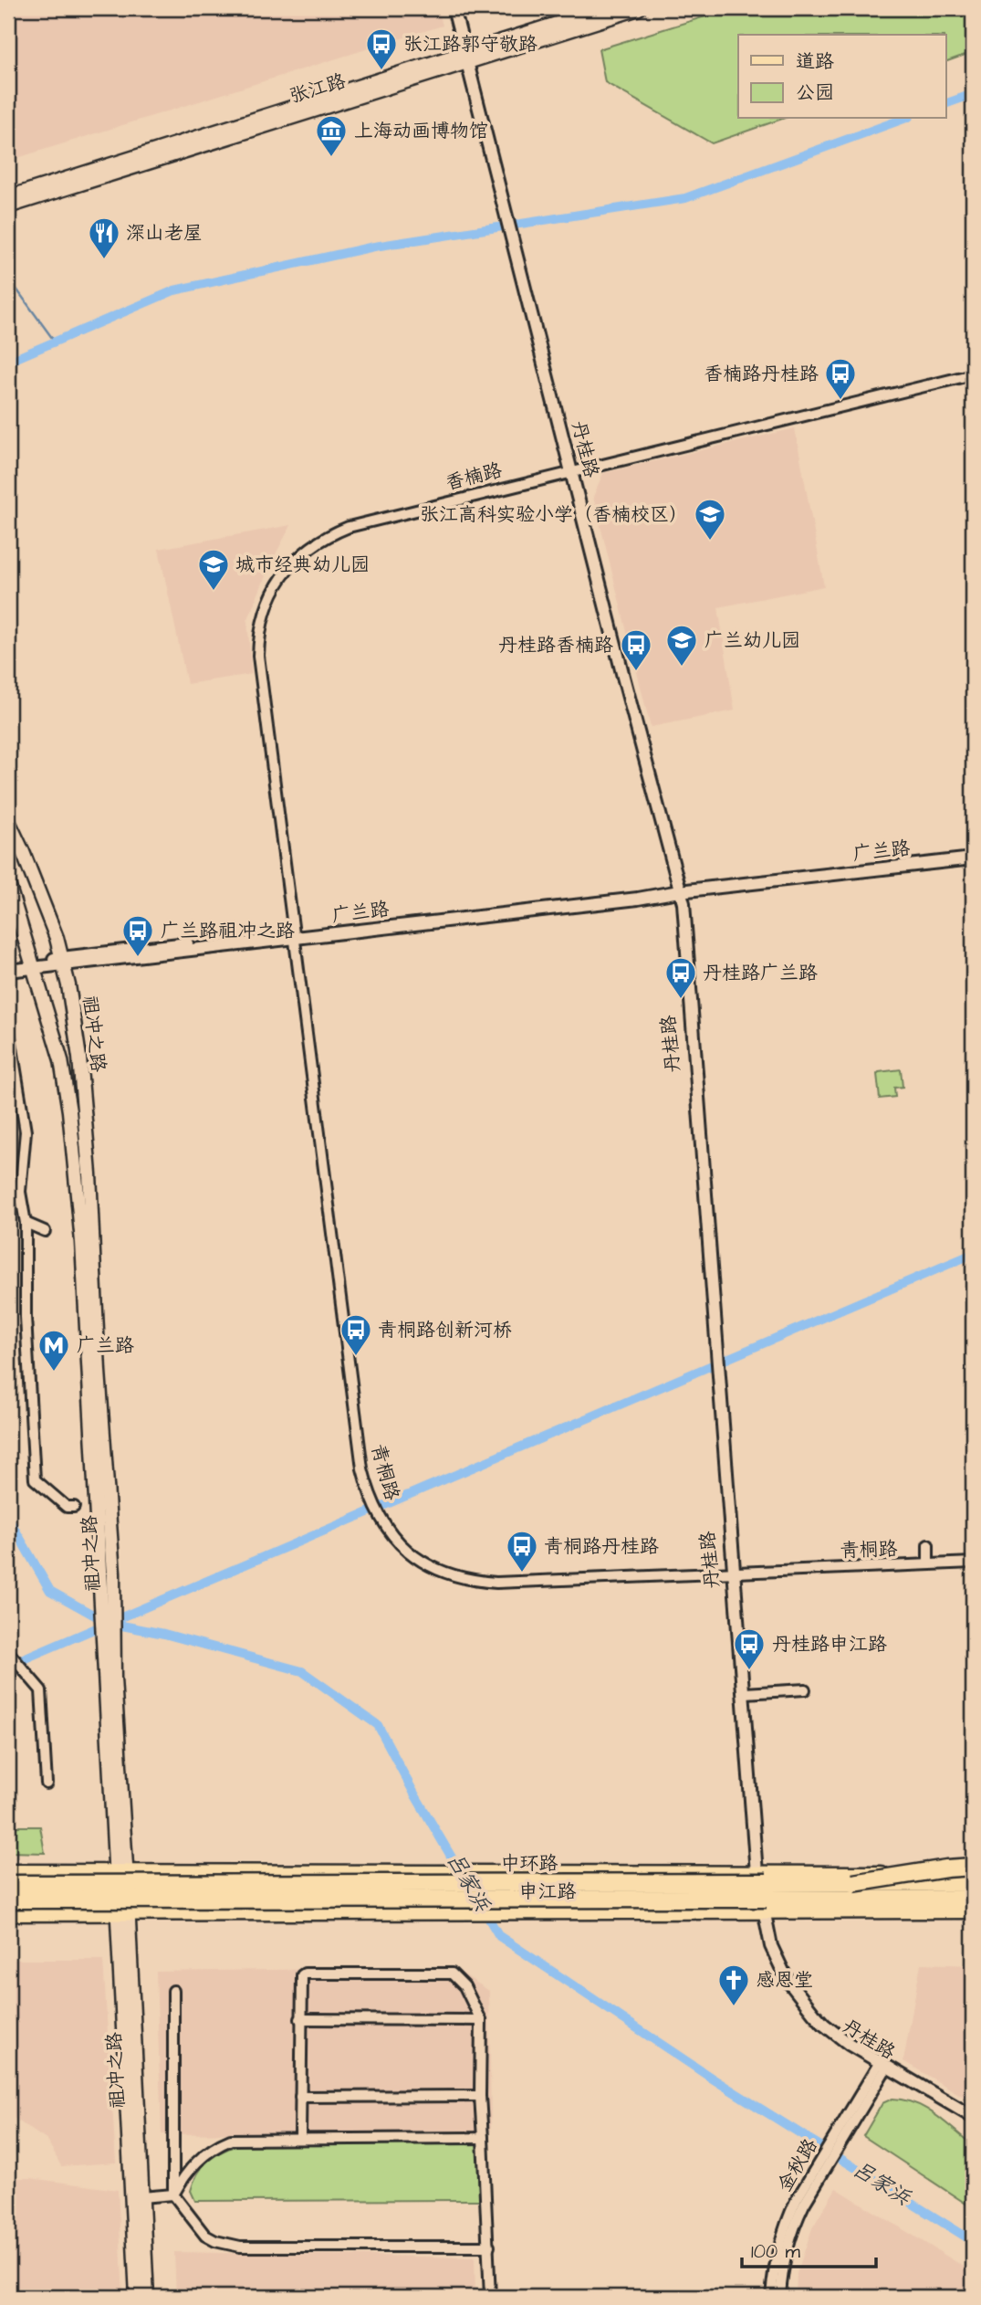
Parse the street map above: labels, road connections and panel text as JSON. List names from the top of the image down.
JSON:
{
  "streets": {
    "highway": ["中环路"],
    "main road": ["张江路", "祖冲之路", "申江路"],
    "street": [
      "丹桂路",
      "香楠路",
      "广兰路",
      "青桐路",
      "金秋路"
    ]
  },
  "crossings": [
    ["张江路", "丹桂路"],
    ["丹桂路", "香楠路"],
    ["丹桂路", "广兰路"],
    ["丹桂路", "青桐路"],
    ["丹桂路", "中环路"],
    ["丹桂路", "申江路"],
    ["丹桂路", "金秋路"],
    ["香楠路", "广兰路"],
    ["香楠路", "青桐路"],
    ["广兰路", "祖冲之路"],
    ["广兰路", "青桐路"],
    ["祖冲之路", "申江路"],
    ["中环路", "申江路"]
  ],
  "water": ["吕家浜"],
  "places": {
    "bus stop": [
      "张江路郭守敬路",
      "香楠路丹桂路",
      "丹桂路香楠路",
      "广兰路祖冲之路",
      "丹桂路广兰路",
      "青桐路创新河桥",
      "青桐路丹桂路",
      "丹桂路申江路"
    ],
    "museum": ["上海动画博物馆"],
    "restaurant": ["深山老屋"],
    "school or university": ["张江高科实验小学（香楠校区）", "城市经典幼儿园", "广兰幼儿园"],
    "metro station": ["广兰路"],
    "church": ["感恩堂"]
  },
  "legend": ["道路", "公园"],
  "scale_bar": "100 m"
}
